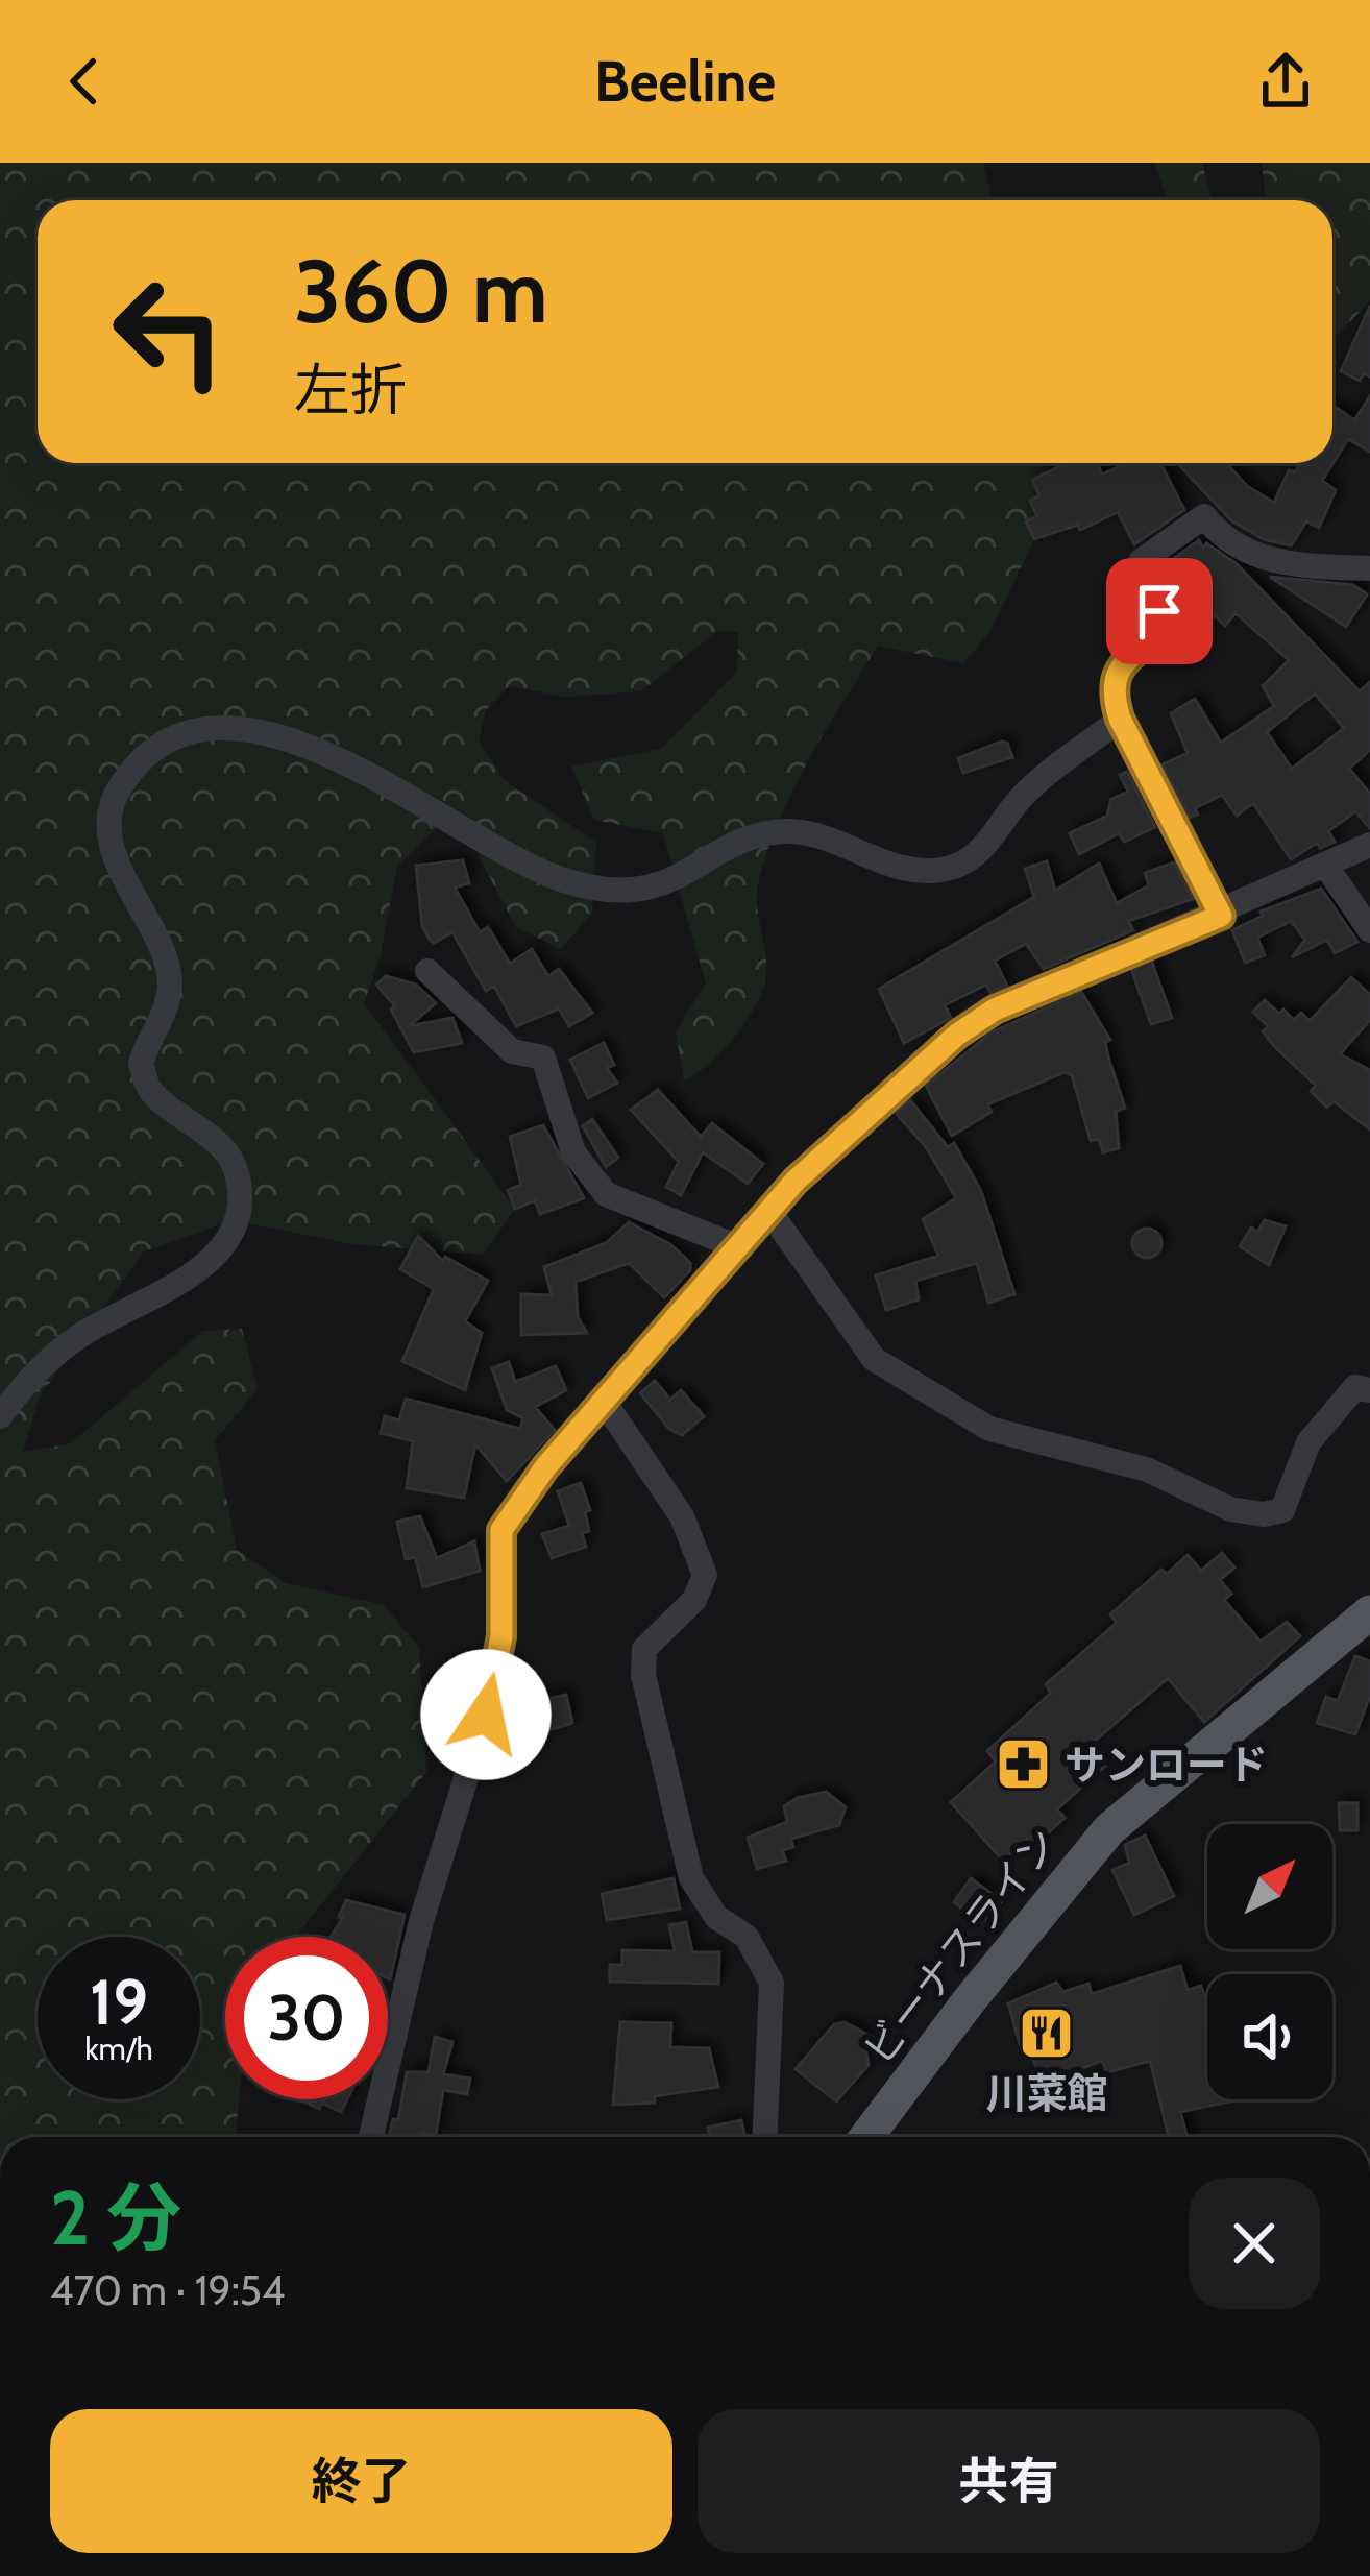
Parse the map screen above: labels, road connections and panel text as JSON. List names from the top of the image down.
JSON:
{
  "streets": {
    "main road": ["ビーナスライン"]
  },
  "places": {
    "pharmacy": ["サンロード"],
    "restaurant": ["川菜館"]
  },
  "north": "top right",
  "page": {
    "header": "Beeline",
    "turn": ["360 m", "左折"],
    "speed": "19 km/h",
    "limit": "30",
    "heading": ["2 分", "470 m · 19:54"],
    "buttons": ["終了", "共有"]
  }
}
